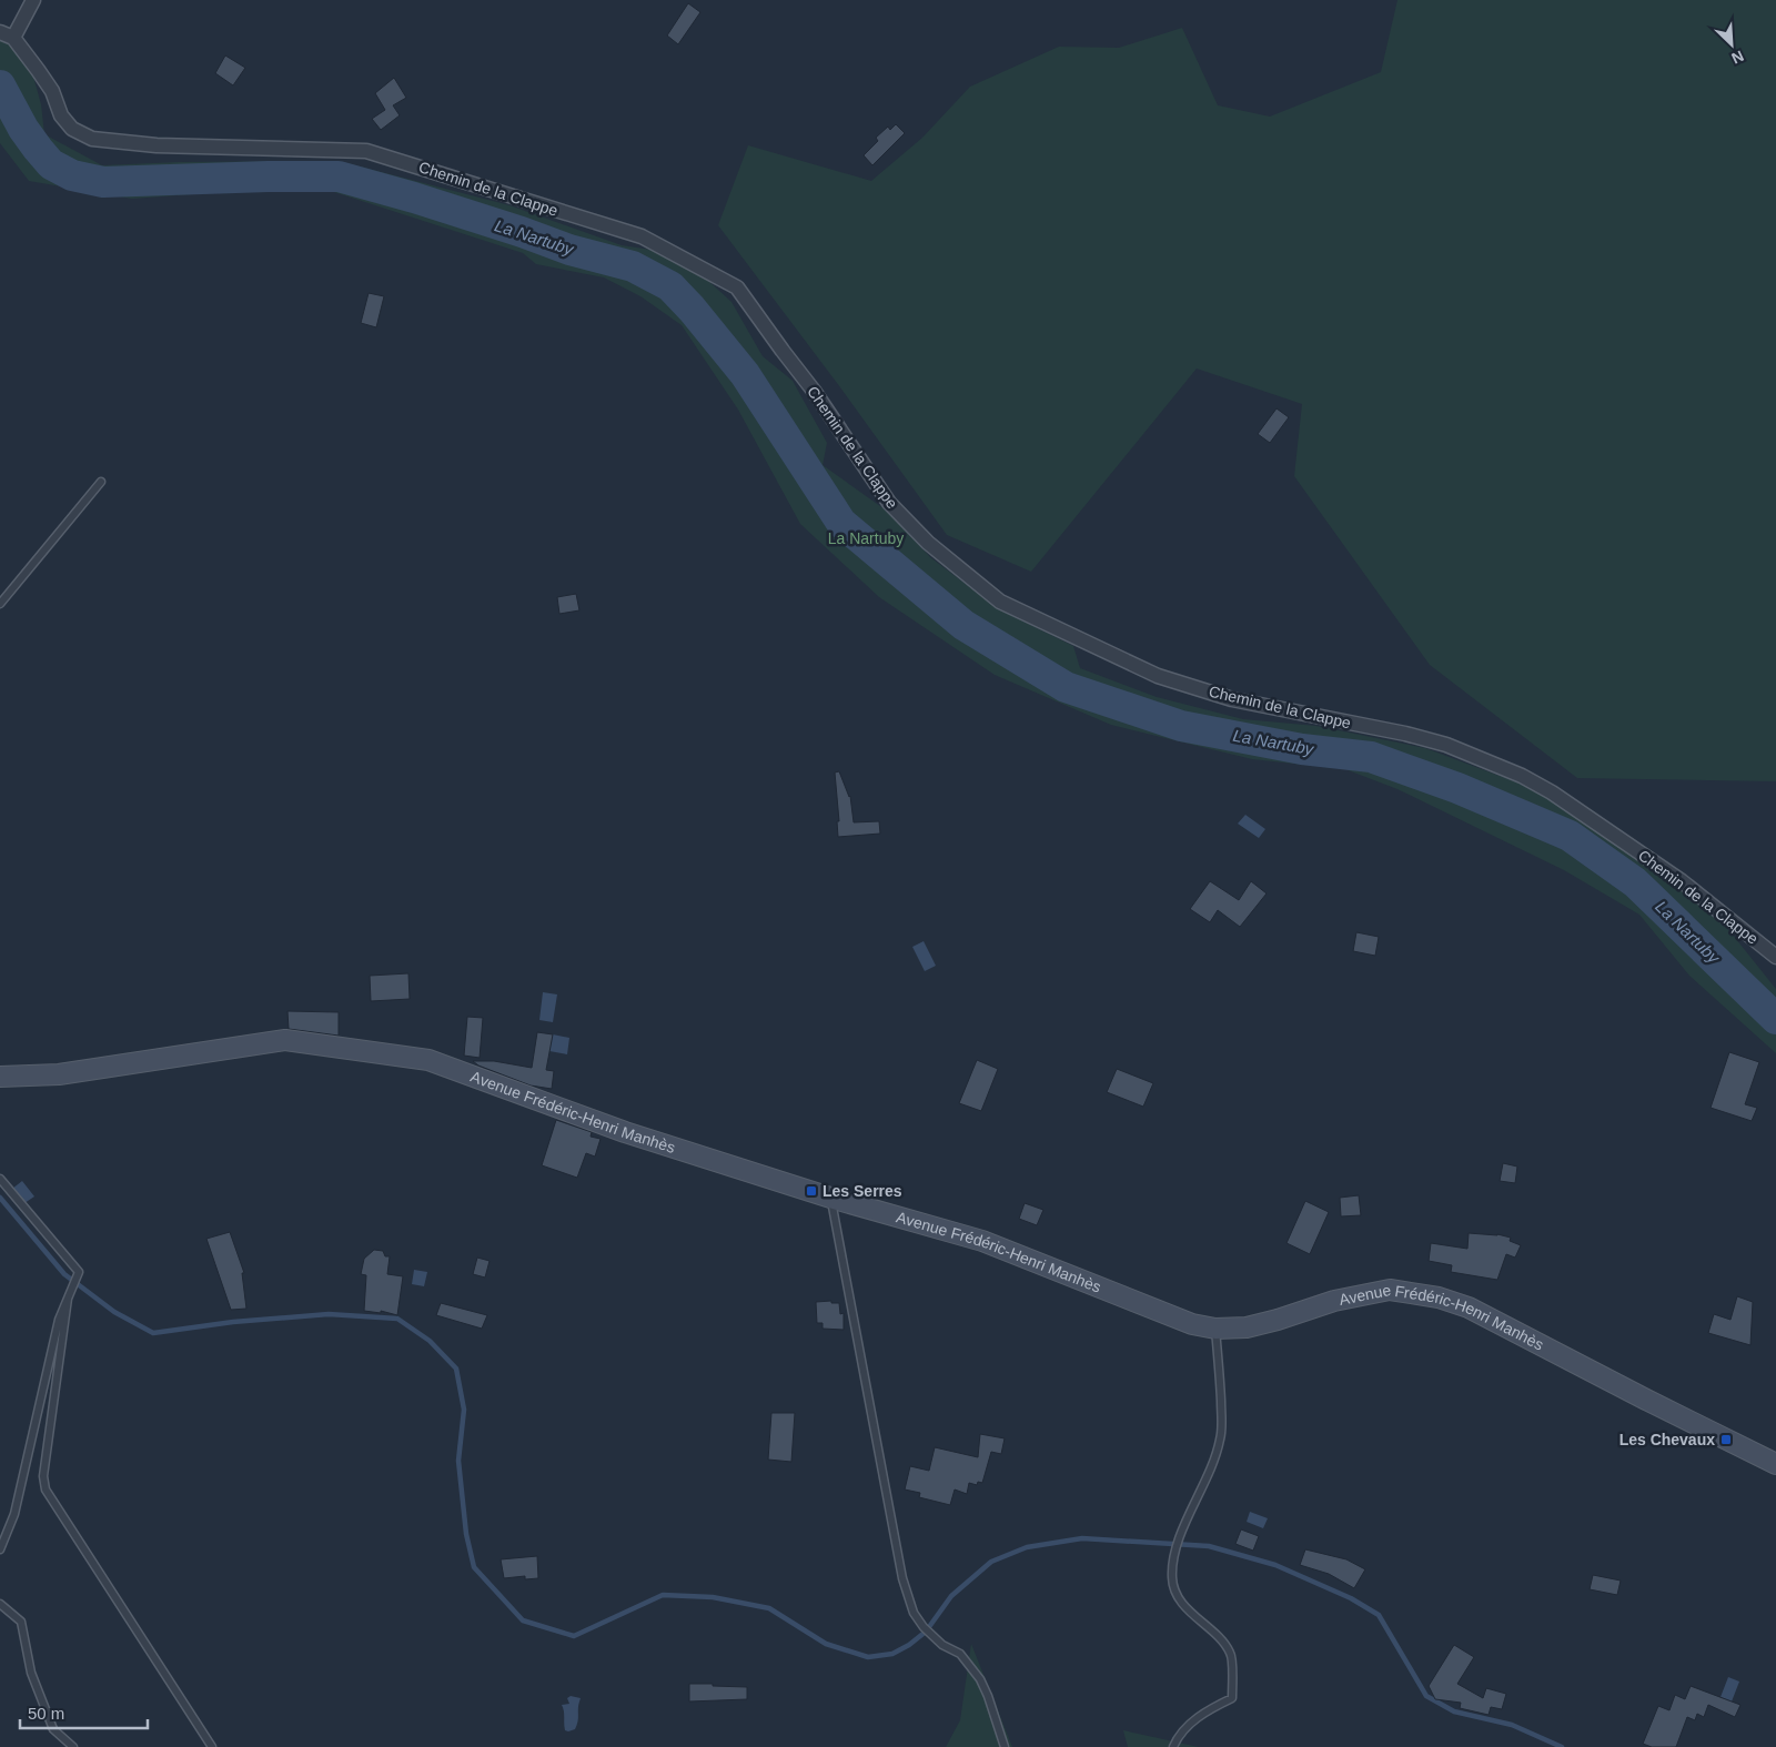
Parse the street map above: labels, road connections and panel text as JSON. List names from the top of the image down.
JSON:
{
  "streets": {
    "street": ["Chemin de la Clappe", "Avenue Frédéric-Henri Manhès"]
  },
  "water": ["La Nartuby"],
  "parks": ["La Nartuby"],
  "places": {
    "transit": ["Les Serres", "Les Chevaux"]
  },
  "scale_bar": "50 m",
  "north": "bottom right"
}
